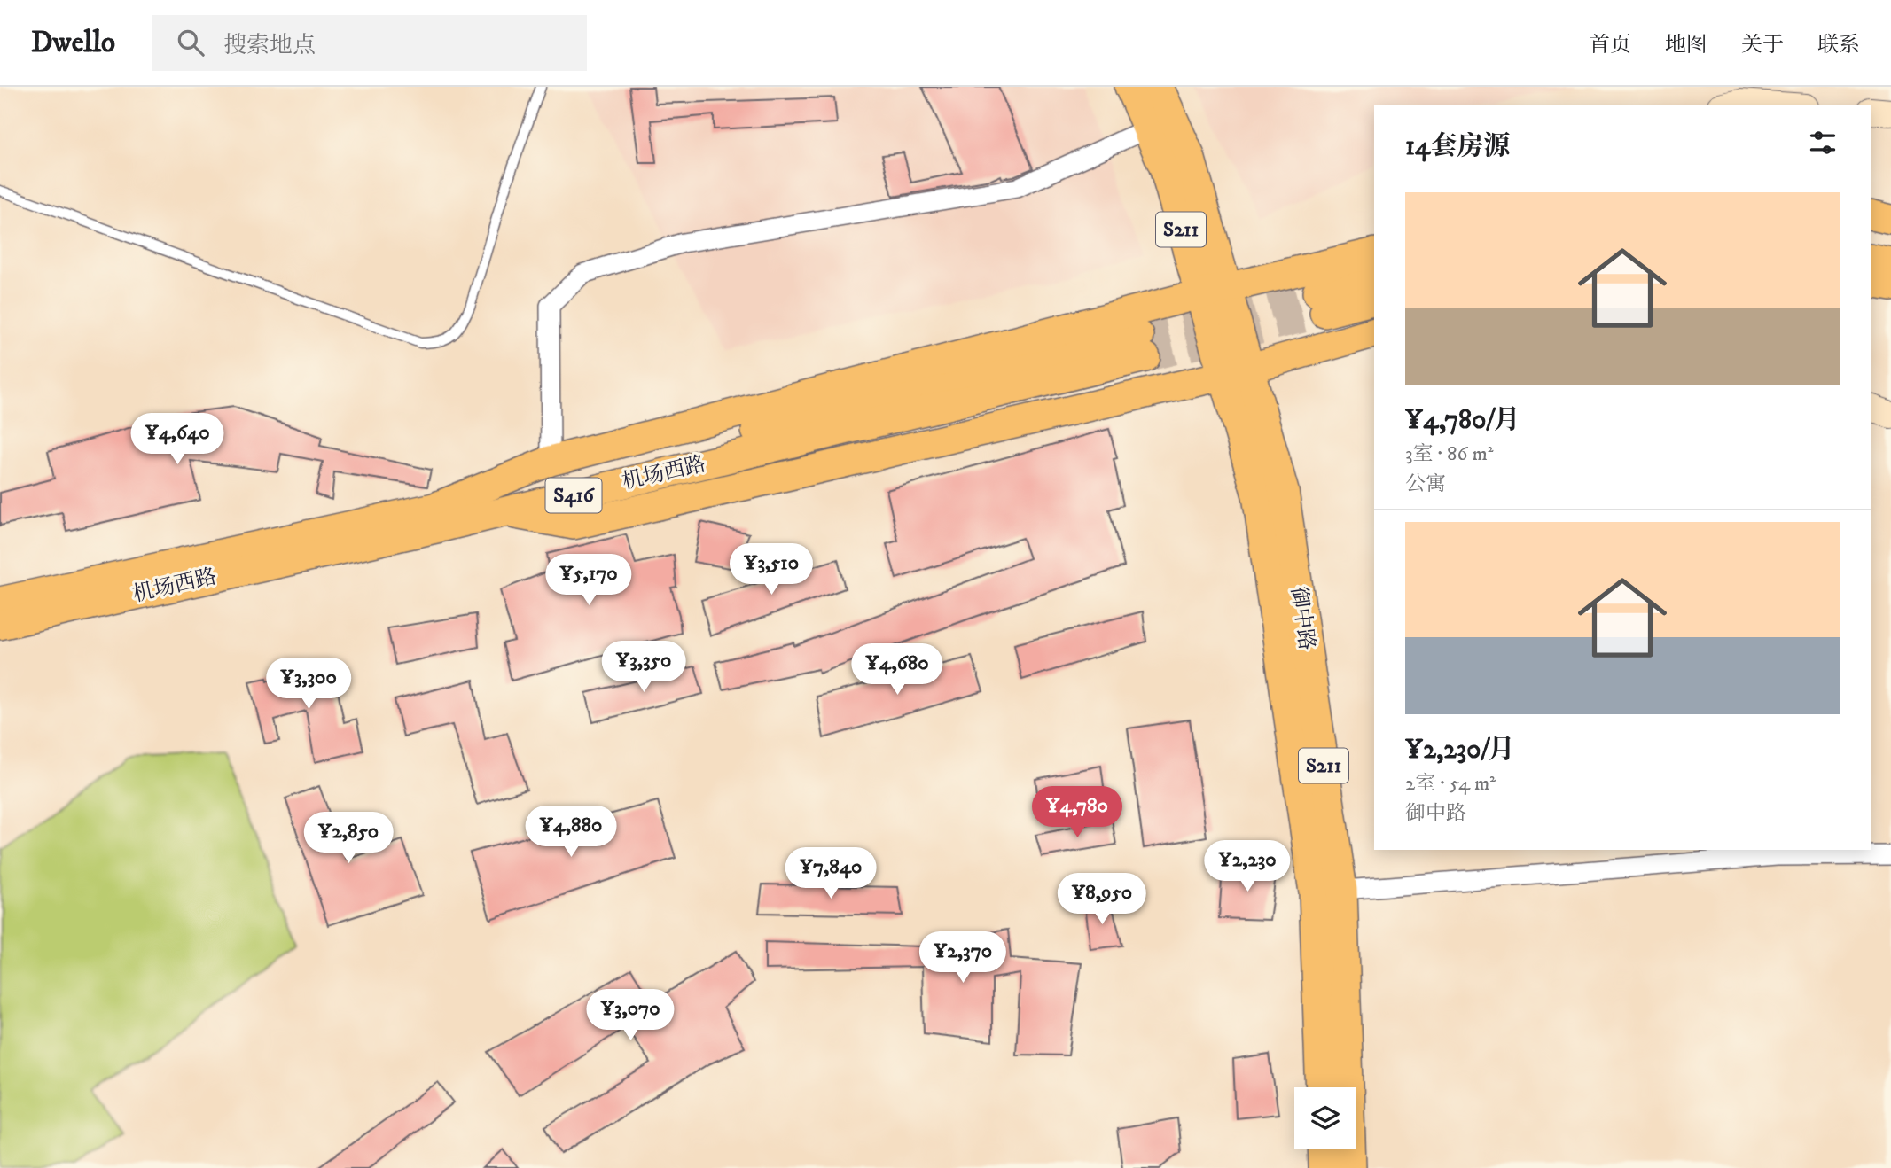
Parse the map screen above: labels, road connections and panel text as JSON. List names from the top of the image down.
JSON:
{
  "streets": {
    "main road": [
      "S211",
      "机场西路",
      "S416",
      "御中路"
    ]
  },
  "crossings": [
    ["机场西路", "S416"]
  ],
  "page": {
    "header": "Dwello",
    "search": "搜索地点",
    "nav": [
      "首页",
      "地图",
      "关于",
      "联系"
    ],
    "heading": "14套房源",
    "list": [
      {
        "name": "¥4,780/月",
        "note": "3室 · 86 m² · 公寓"
      },
      {
        "name": "¥2,230/月",
        "note": "2室 · 54 m² · 御中路"
      }
    ],
    "price": [
      "¥4,640",
      "¥3,510",
      "¥5,170",
      "¥3,350",
      "¥4,680",
      "¥3,300",
      "¥4,780",
      "¥4,880",
      "¥2,850",
      "¥2,230",
      "¥7,840",
      "¥8,950",
      "¥2,370",
      "¥3,070"
    ]
  }
}
